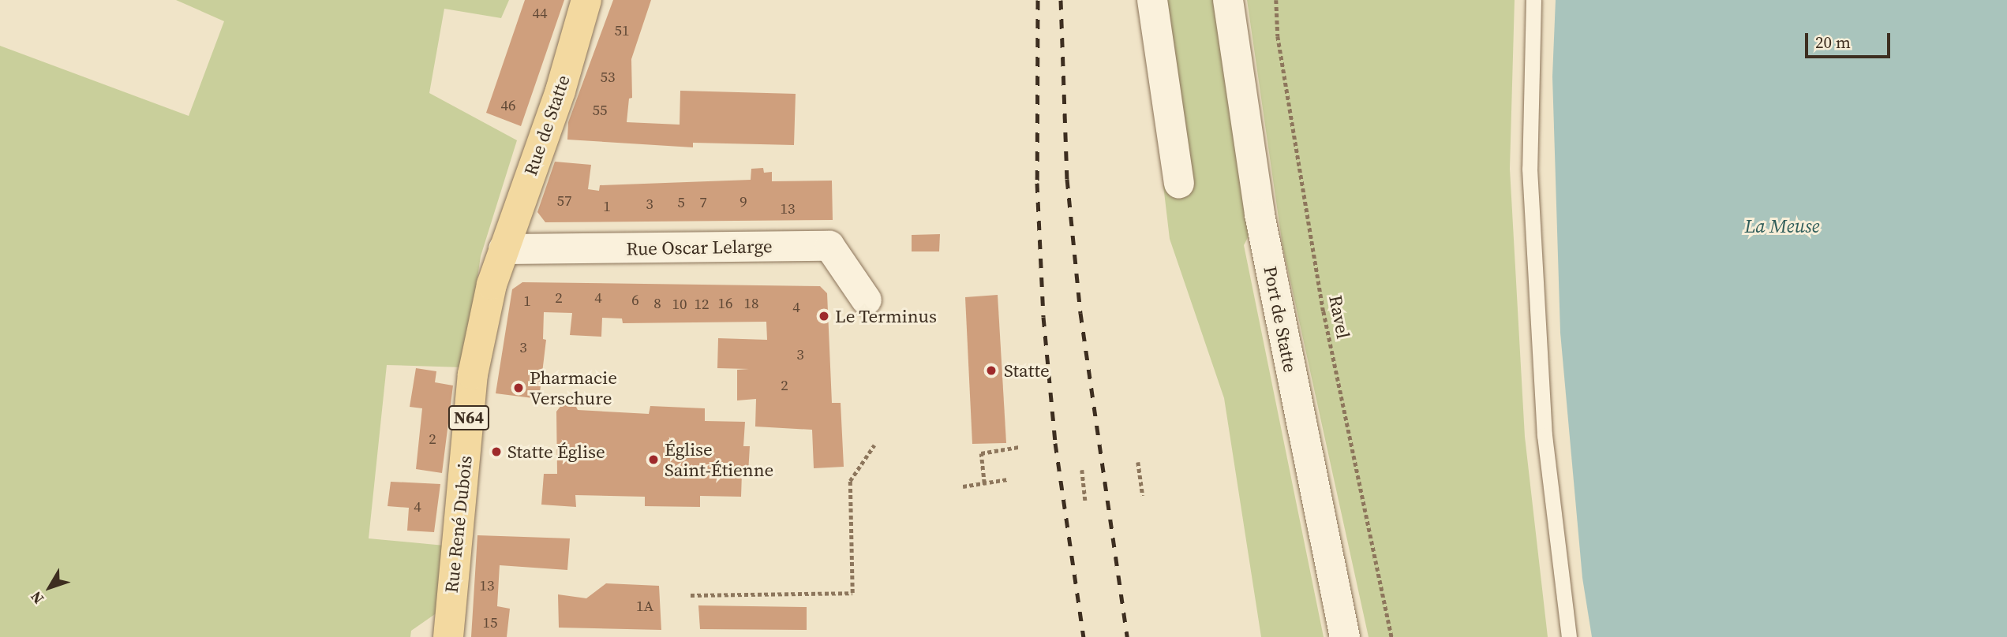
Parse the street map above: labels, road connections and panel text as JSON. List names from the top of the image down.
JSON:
{
  "streets": {
    "main road": ["Rue de Statte", "N64", "Rue René Dubois"],
    "street": ["Rue Oscar Lelarge", "Port de Statte"],
    "path": ["Ravel"]
  },
  "crossings": [
    ["Rue de Statte", "Rue Oscar Lelarge"],
    ["Rue de Statte", "Rue René Dubois"],
    ["Rue Oscar Lelarge", "Rue René Dubois"]
  ],
  "water": ["La Meuse"],
  "places": [
    "Le Terminus",
    "Statte",
    "Pharmacie Verschure",
    "Statte Église",
    "Église Saint-Étienne"
  ],
  "house_numbers": [
    "44",
    "51",
    "53",
    "46",
    "55",
    "57",
    "9",
    "5",
    "7",
    "3",
    "1",
    "13",
    "2",
    "4",
    "6",
    "1",
    "8",
    "16",
    "18",
    "10",
    "12",
    "4",
    "3",
    "3",
    "2",
    "2",
    "4",
    "13",
    "1A",
    "15"
  ],
  "scale_bar": "20 m",
  "north": "bottom left"
}
